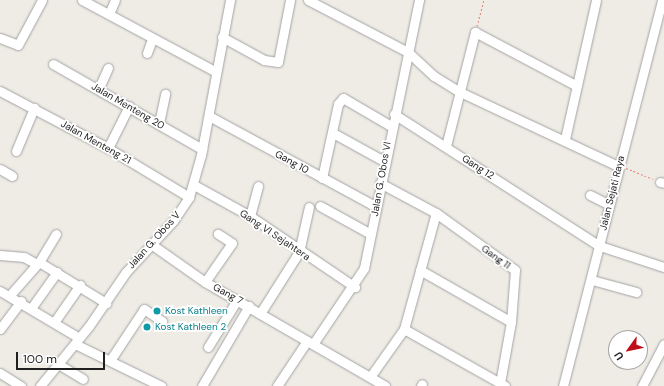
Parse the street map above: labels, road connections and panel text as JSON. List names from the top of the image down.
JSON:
{
  "streets": {
    "street": [
      "Jalan Menteng 20",
      "Jalan Menteng 21",
      "Gang 10",
      "Gang 12",
      "Jalan G. Obos VI",
      "Jalan Sejati Raya",
      "Gang VI Sejahtera",
      "Jalan G. Obos V",
      "Gang 11",
      "Gang 7"
    ]
  },
  "crossings": [
    ["Jalan Menteng 20", "Jalan G. Obos V"],
    ["Jalan Menteng 21", "Jalan G. Obos V"],
    ["Gang 10", "Jalan G. Obos VI"],
    ["Gang 10", "Jalan G. Obos V"],
    ["Gang 12", "Jalan G. Obos VI"],
    ["Gang 12", "Jalan Sejati Raya"],
    ["Jalan G. Obos VI", "Gang VI Sejahtera"],
    ["Jalan G. Obos VI", "Gang 11"],
    ["Jalan G. Obos VI", "Gang 7"],
    ["Gang VI Sejahtera", "Jalan G. Obos V"],
    ["Jalan G. Obos V", "Gang 7"]
  ],
  "places": ["Kost Kathleen", "Kost Kathleen 2"],
  "scale_bar": "100 m",
  "north": "bottom left"
}
